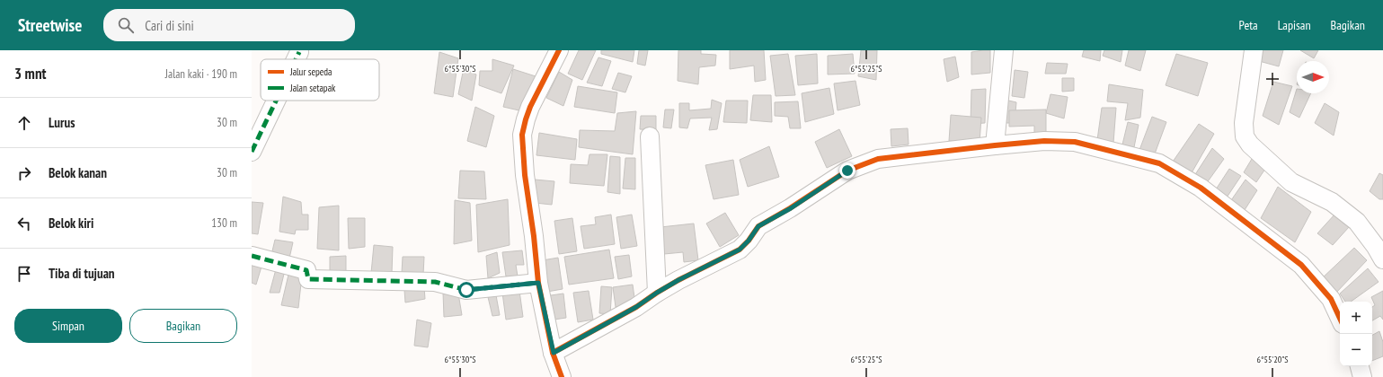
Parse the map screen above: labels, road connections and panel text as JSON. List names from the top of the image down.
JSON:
{
  "legend": ["Jalur sepeda", "Jalan setapak"],
  "north": "right",
  "page": {
    "header": "Streetwise",
    "search": "Cari di sini",
    "nav": ["Peta", "Lapisan", "Bagikan"],
    "heading": ["3 mnt", "Jalan kaki · 190 m"],
    "list": [
      ["Lurus", "30 m"],
      ["Belok kanan", "30 m"],
      ["Belok kiri", "130 m"],
      "Tiba di tujuan"
    ],
    "buttons": ["Simpan", "Bagikan"],
    "map_buttons": ["+", "−"]
  },
  "coordinates": ["6°55'30\"S", "6°55'25\"S", "6°55'20\"S"]
}
